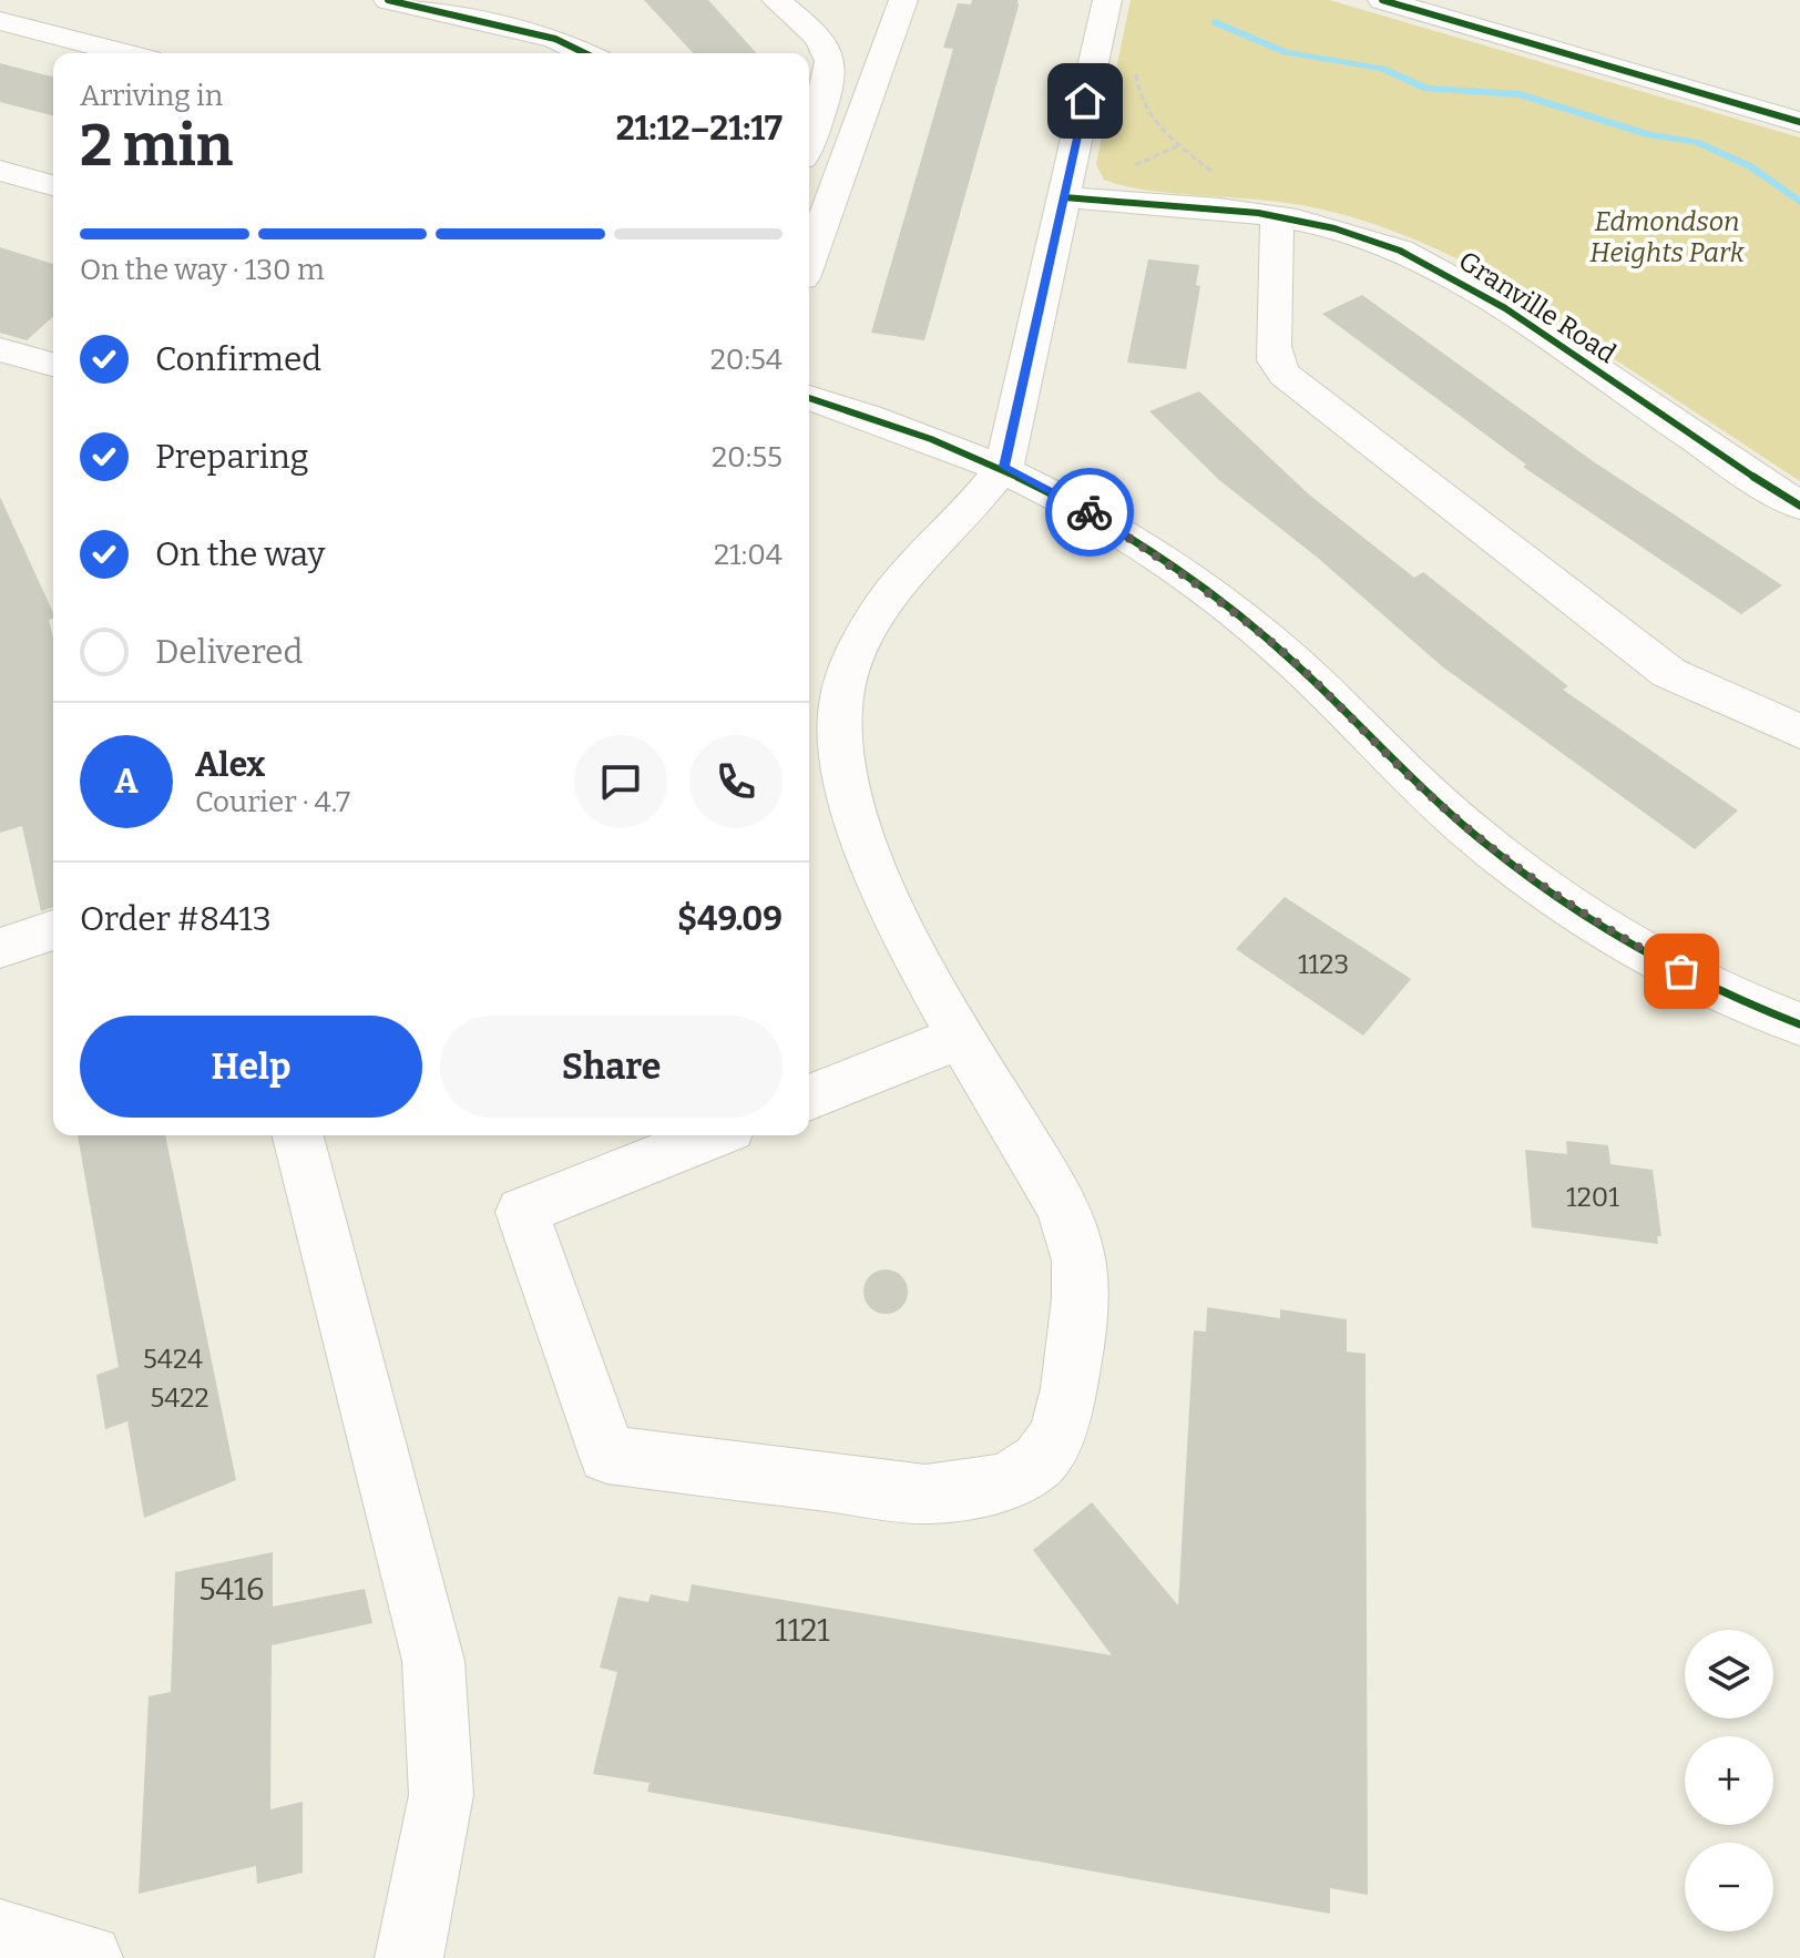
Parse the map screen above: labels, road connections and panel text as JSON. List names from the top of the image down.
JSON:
{
  "streets": {
    "street": ["Granville Road"]
  },
  "parks": ["Edmondson Heights Park"],
  "house_numbers": [
    "1123",
    "1201",
    "5424",
    "5422",
    "5416",
    "1121"
  ],
  "page": {
    "heading": ["2 min", "Arriving in", "21:12–21:17"],
    "panel": [
      "Alex",
      "Courier · 4.7",
      "Order #8413",
      "$49.09"
    ],
    "bar": "On the way · 130 m",
    "list": [
      ["Confirmed", "20:54"],
      ["Preparing", "20:55"],
      ["On the way", "21:04"],
      "Delivered"
    ],
    "round": "A",
    "buttons": ["Help", "Share"],
    "map_buttons": ["+", "−"]
  }
}
